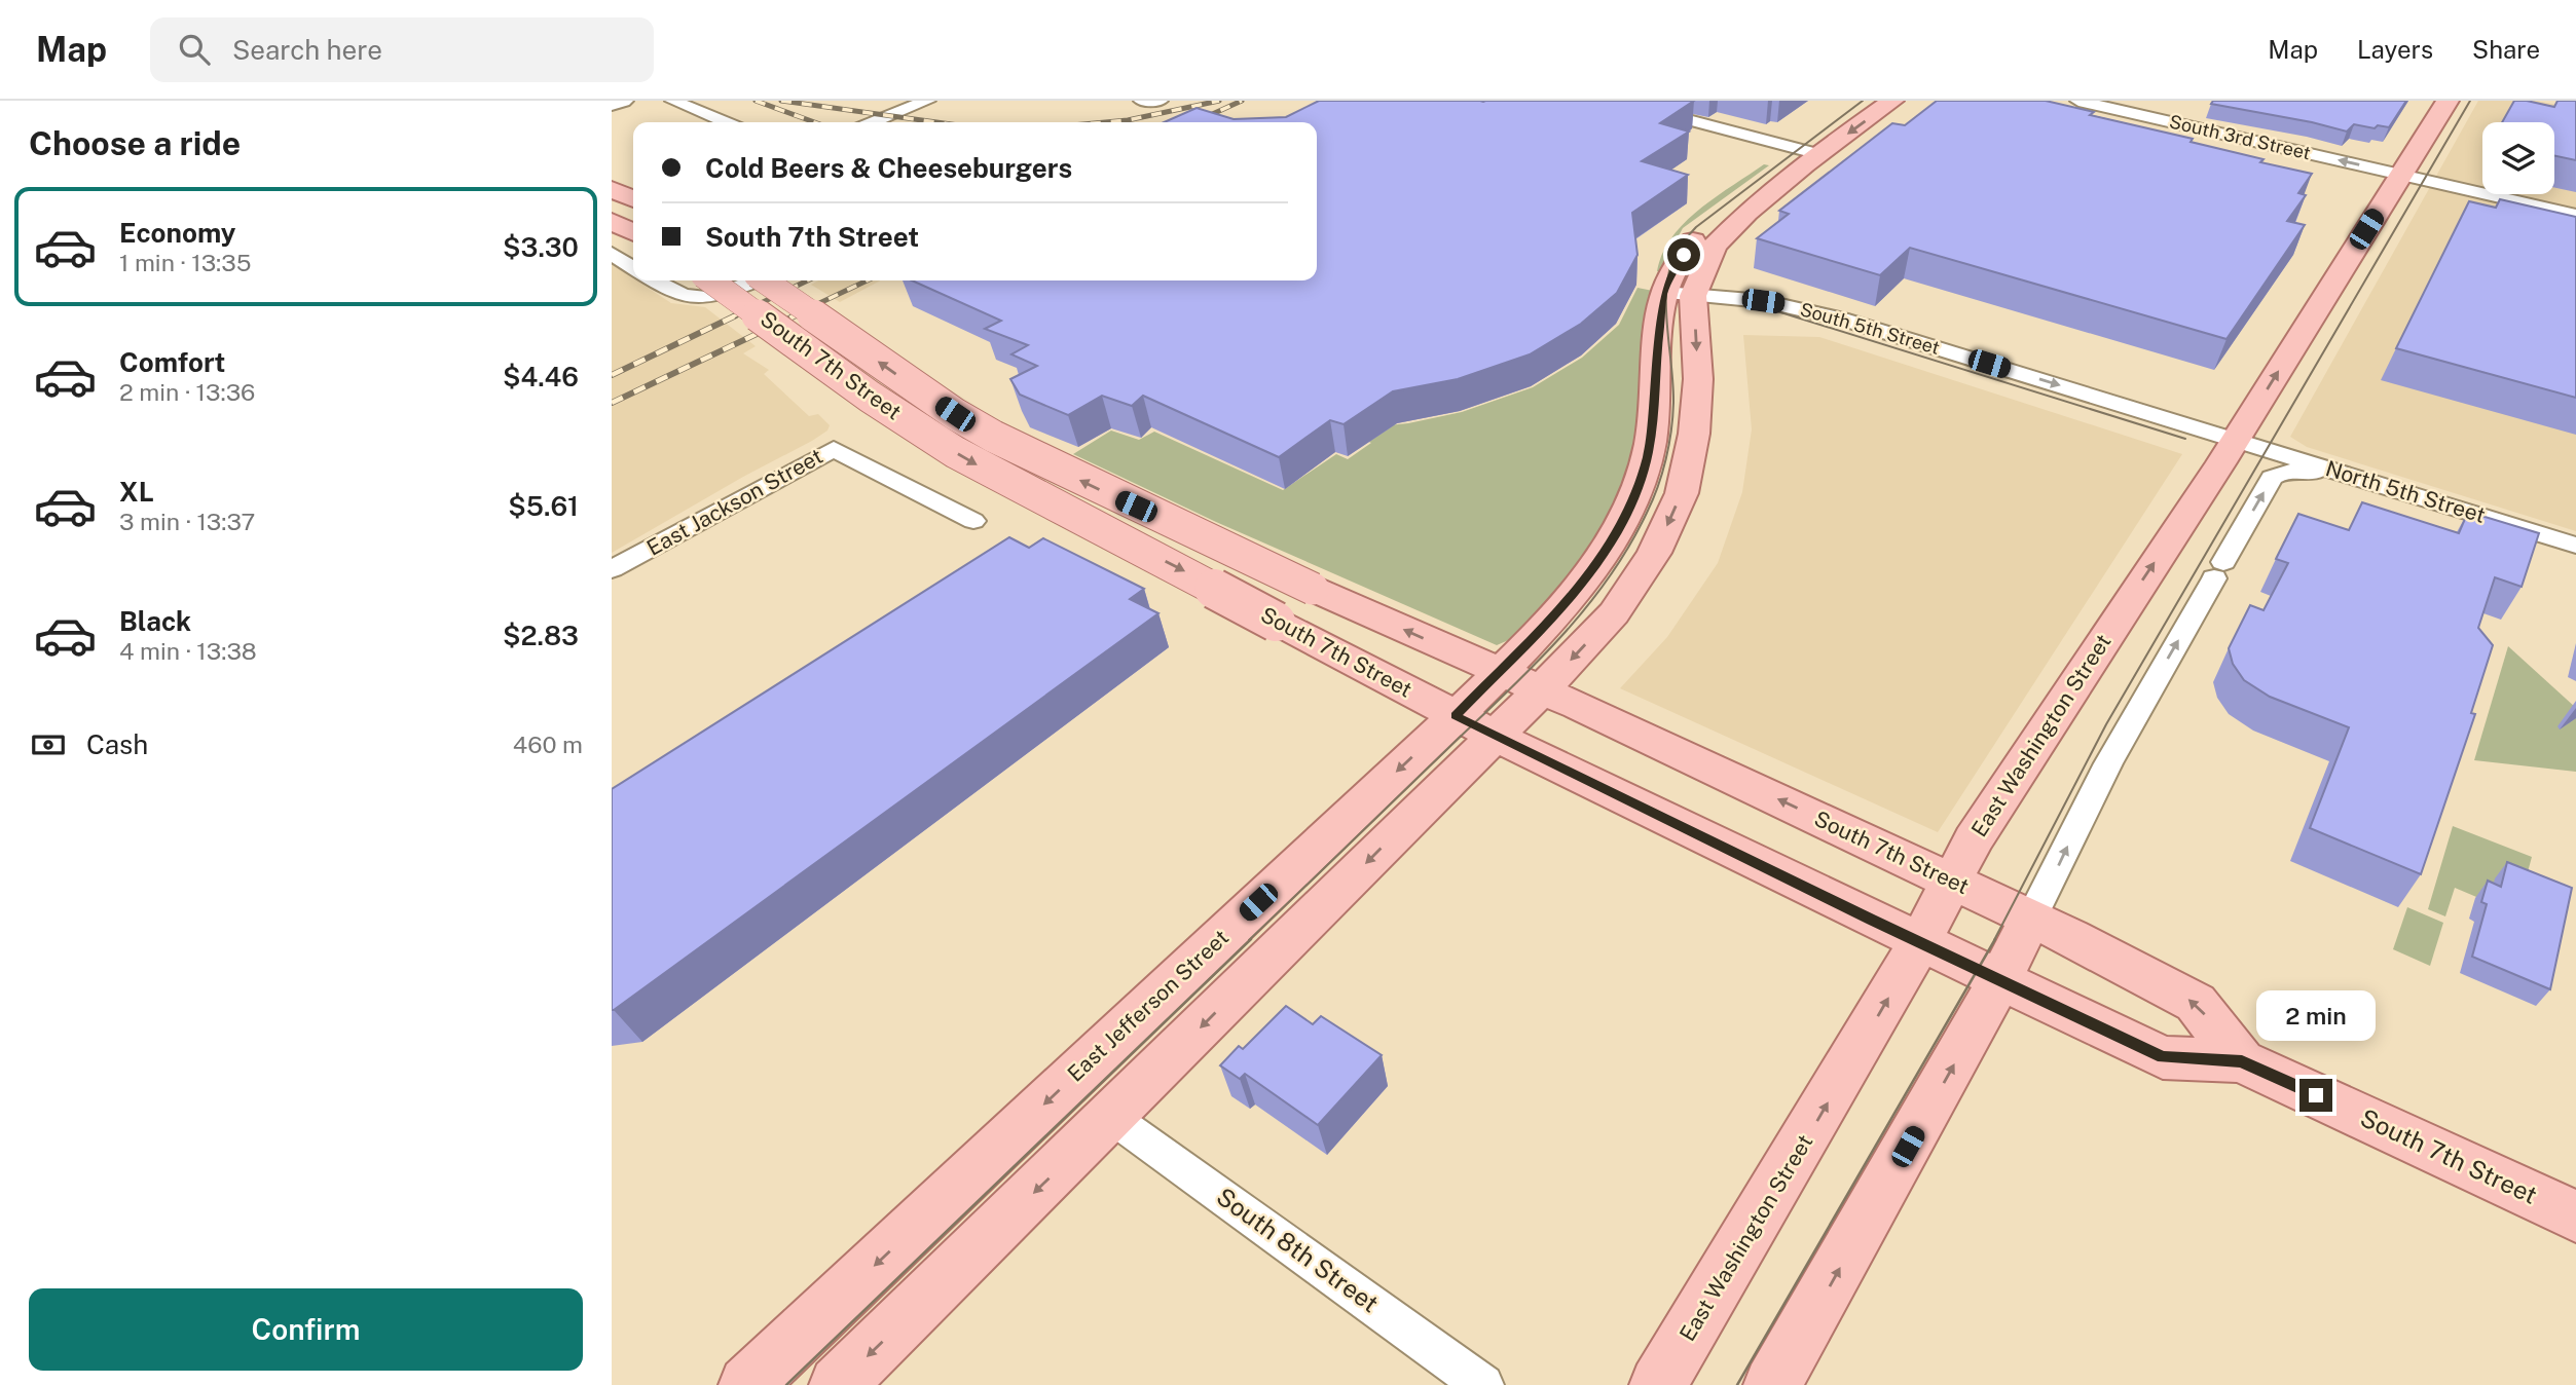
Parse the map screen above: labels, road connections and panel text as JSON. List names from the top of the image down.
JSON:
{
  "streets": {
    "main road": ["South 7th Street", "East Washington Street", "East Jefferson Street"],
    "street": [
      "South 3rd Street",
      "South 5th Street",
      "North 5th Street",
      "East Jackson Street",
      "South 8th Street"
    ]
  },
  "crossings": [
    ["South 3rd Street", "East Washington Street"],
    ["South 5th Street", "North 5th Street"],
    ["South 5th Street", "East Washington Street"],
    ["South 5th Street", "East Jefferson Street"],
    ["South 7th Street", "East Washington Street"],
    ["South 7th Street", "East Jefferson Street"],
    ["North 5th Street", "East Washington Street"],
    ["East Jefferson Street", "South 8th Street"]
  ],
  "one_way": ["South 3rd Street", "South 5th Street", "East Jefferson Street"],
  "page": {
    "header": "Map",
    "search": "Search here",
    "nav": ["Map", "Layers", "Share"],
    "heading": "Choose a ride",
    "banner": ["Cold Beers & Cheeseburgers", "South 7th Street"],
    "list": [
      {
        "name": "Economy",
        "note": "1 min · 13:35",
        "value": "$3.30"
      },
      {
        "name": "Comfort",
        "note": "2 min · 13:36",
        "value": "$4.46"
      },
      {
        "name": "XL",
        "note": "3 min · 13:37",
        "value": "$5.61"
      },
      {
        "name": "Black",
        "note": "4 min · 13:38",
        "value": "$2.83"
      }
    ],
    "pay": ["Cash", "460 m"],
    "bubble": "2 min",
    "buttons": "Confirm"
  }
}
